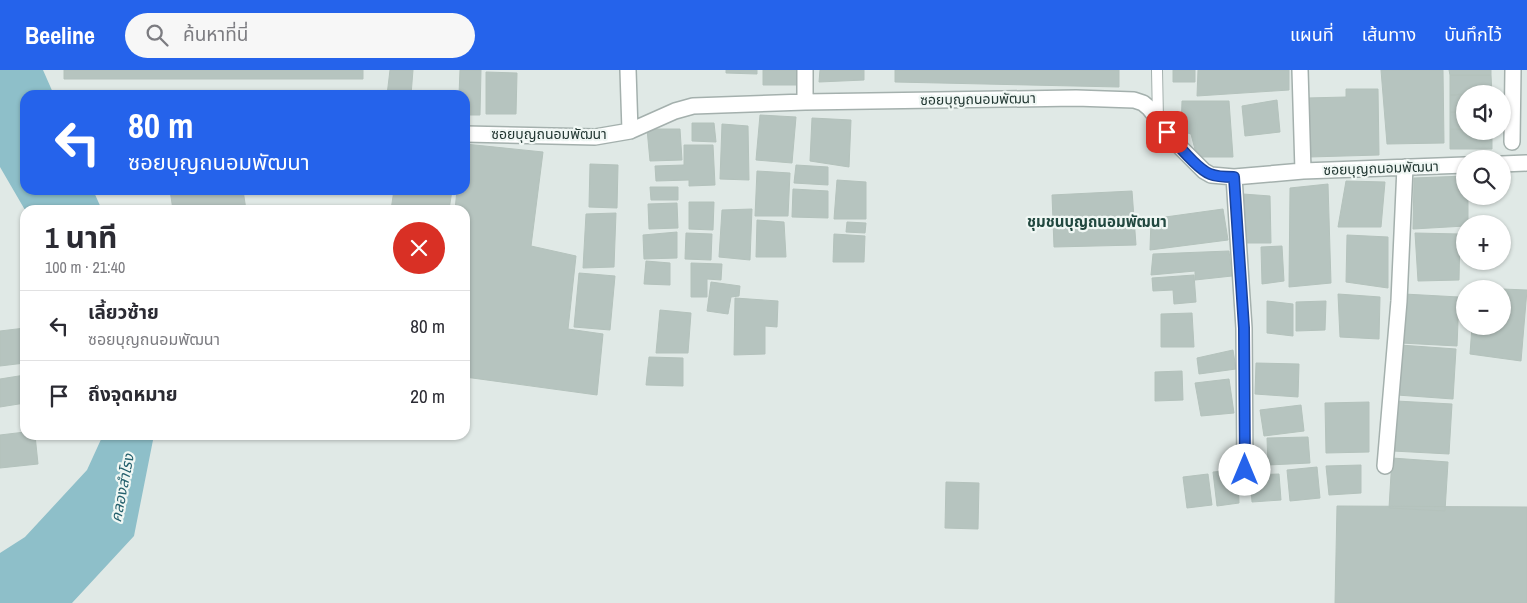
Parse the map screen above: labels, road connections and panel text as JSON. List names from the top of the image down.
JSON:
{
  "streets": {
    "street": ["ซอยบุญถนอมพัฒนา"]
  },
  "districts": ["ชุมชนบุญถนอมพัฒนา"],
  "water": ["คลองสำโรง"],
  "page": {
    "header": "Beeline",
    "search": "ค้นหาที่นี่",
    "nav": ["แผนที่", "เส้นทาง", "บันทึกไว้"],
    "map_buttons": ["+", "−"],
    "turn": ["80 m", "ซอยบุญถนอมพัฒนา"],
    "heading": ["1 นาที", "100 m · 21:40"],
    "list": [
      {
        "name": "เลี้ยวซ้าย",
        "note": "ซอยบุญถนอมพัฒนา",
        "value": "80 m"
      },
      {
        "name": "ถึงจุดหมาย",
        "value": "20 m"
      }
    ]
  }
}
